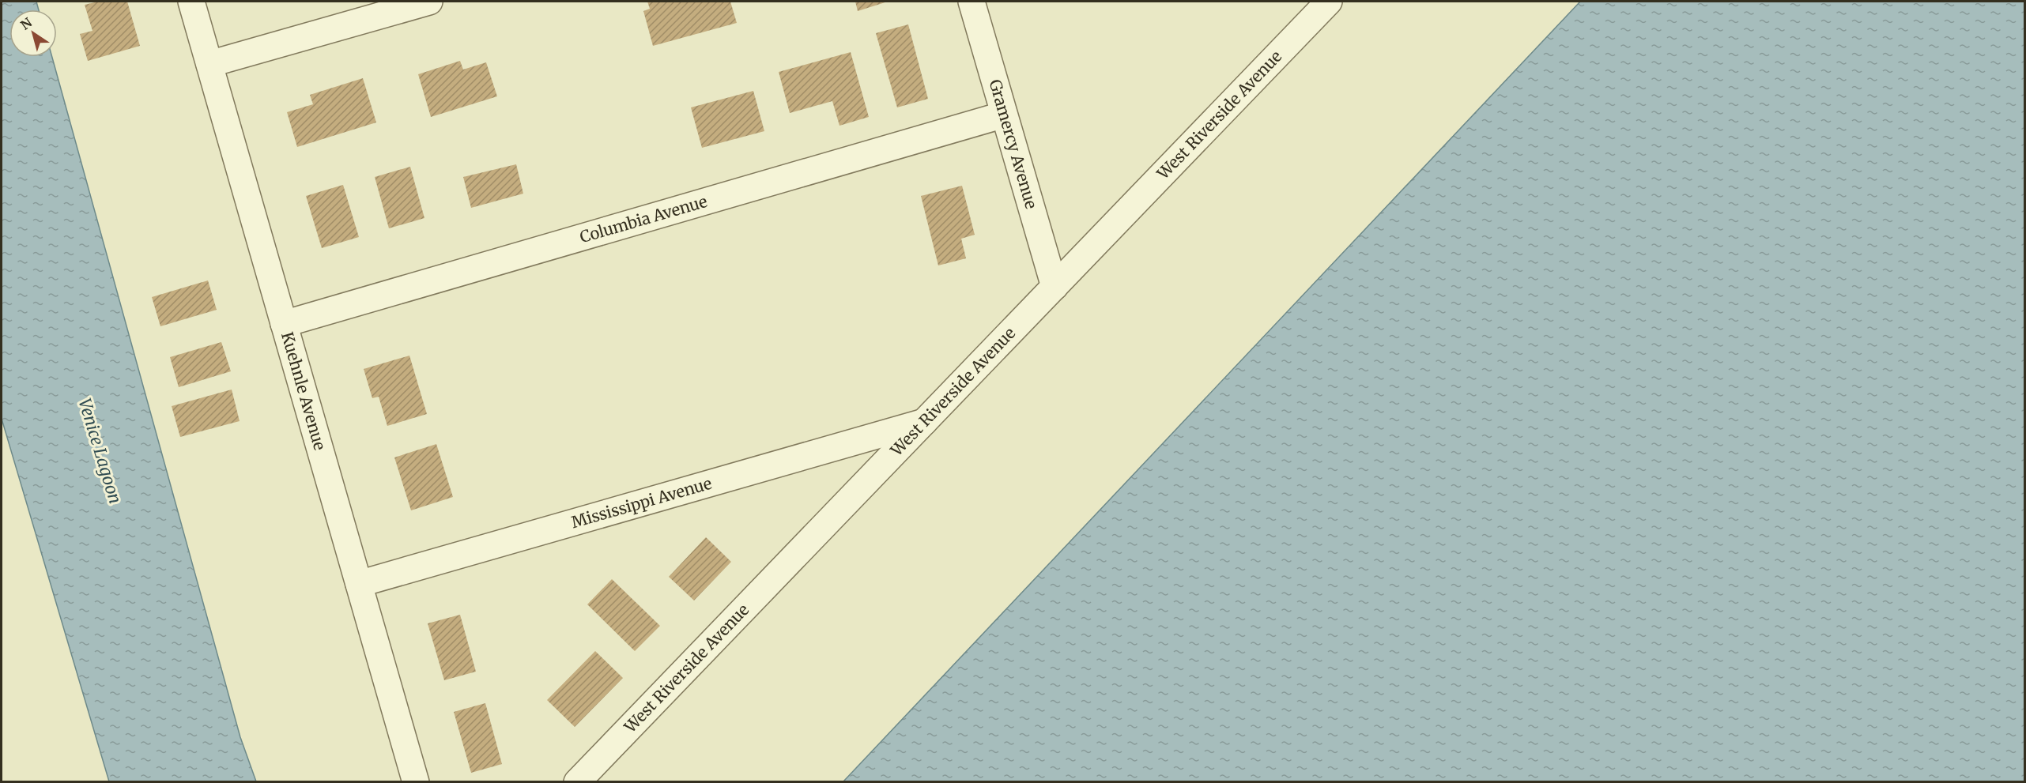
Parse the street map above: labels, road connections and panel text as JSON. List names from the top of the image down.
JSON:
{
  "streets": {
    "street": [
      "West Riverside Avenue",
      "Gramercy Avenue",
      "Columbia Avenue",
      "Kuehnle Avenue",
      "Mississippi Avenue"
    ]
  },
  "crossings": [
    ["West Riverside Avenue", "Gramercy Avenue"],
    ["West Riverside Avenue", "Mississippi Avenue"],
    ["Gramercy Avenue", "Columbia Avenue"],
    ["Columbia Avenue", "Kuehnle Avenue"],
    ["Kuehnle Avenue", "Mississippi Avenue"]
  ],
  "water": ["Venice Lagoon"],
  "north": "top left"
}
